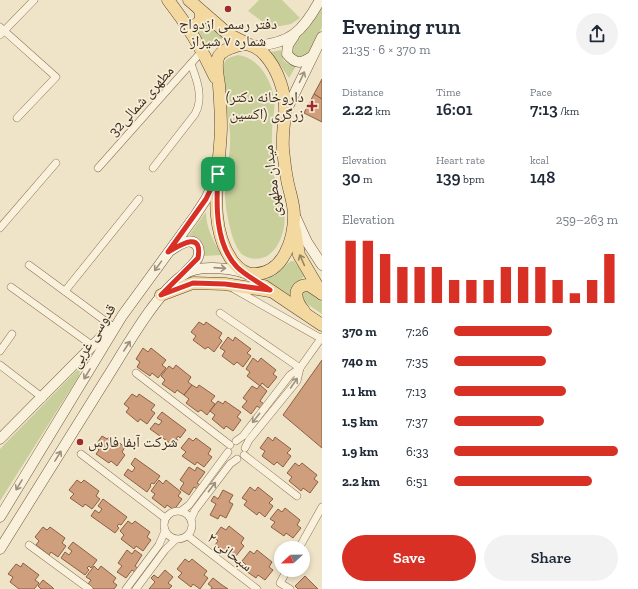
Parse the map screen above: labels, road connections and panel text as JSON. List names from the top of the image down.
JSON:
{
  "streets": {
    "main road": ["میدان مطهری", "قدوسی غربی"],
    "street": ["32مطهرى شمالى", "سبحانی ۲"]
  },
  "places": {
    "other": ["دفتر رسمی ازدواج شماره ۷ شیراز", "شرکت آبفا فارس"],
    "health": ["(داروخانه دکتر زرگری (اکسین"]
  },
  "north": "left",
  "page": {
    "heading": ["Evening run", "21:35 · 6 × 370 m"],
    "stats": [
      ["Distance", "2.22 km"],
      ["Time", "16:01"],
      ["Pace", "7:13 /km"],
      ["Elevation", "30 m"],
      ["Heart rate", "139 bpm"],
      ["kcal", "148"]
    ],
    "chart": ["Elevation", "259–263 m"],
    "list": [
      {
        "name": "370 m",
        "note": "7:26"
      },
      {
        "name": "740 m",
        "note": "7:35"
      },
      {
        "name": "1.1 km",
        "note": "7:13"
      },
      {
        "name": "1.5 km",
        "note": "7:37"
      },
      {
        "name": "1.9 km",
        "note": "6:33"
      },
      {
        "name": "2.2 km",
        "note": "6:51"
      }
    ],
    "buttons": ["Save", "Share"]
  }
}
